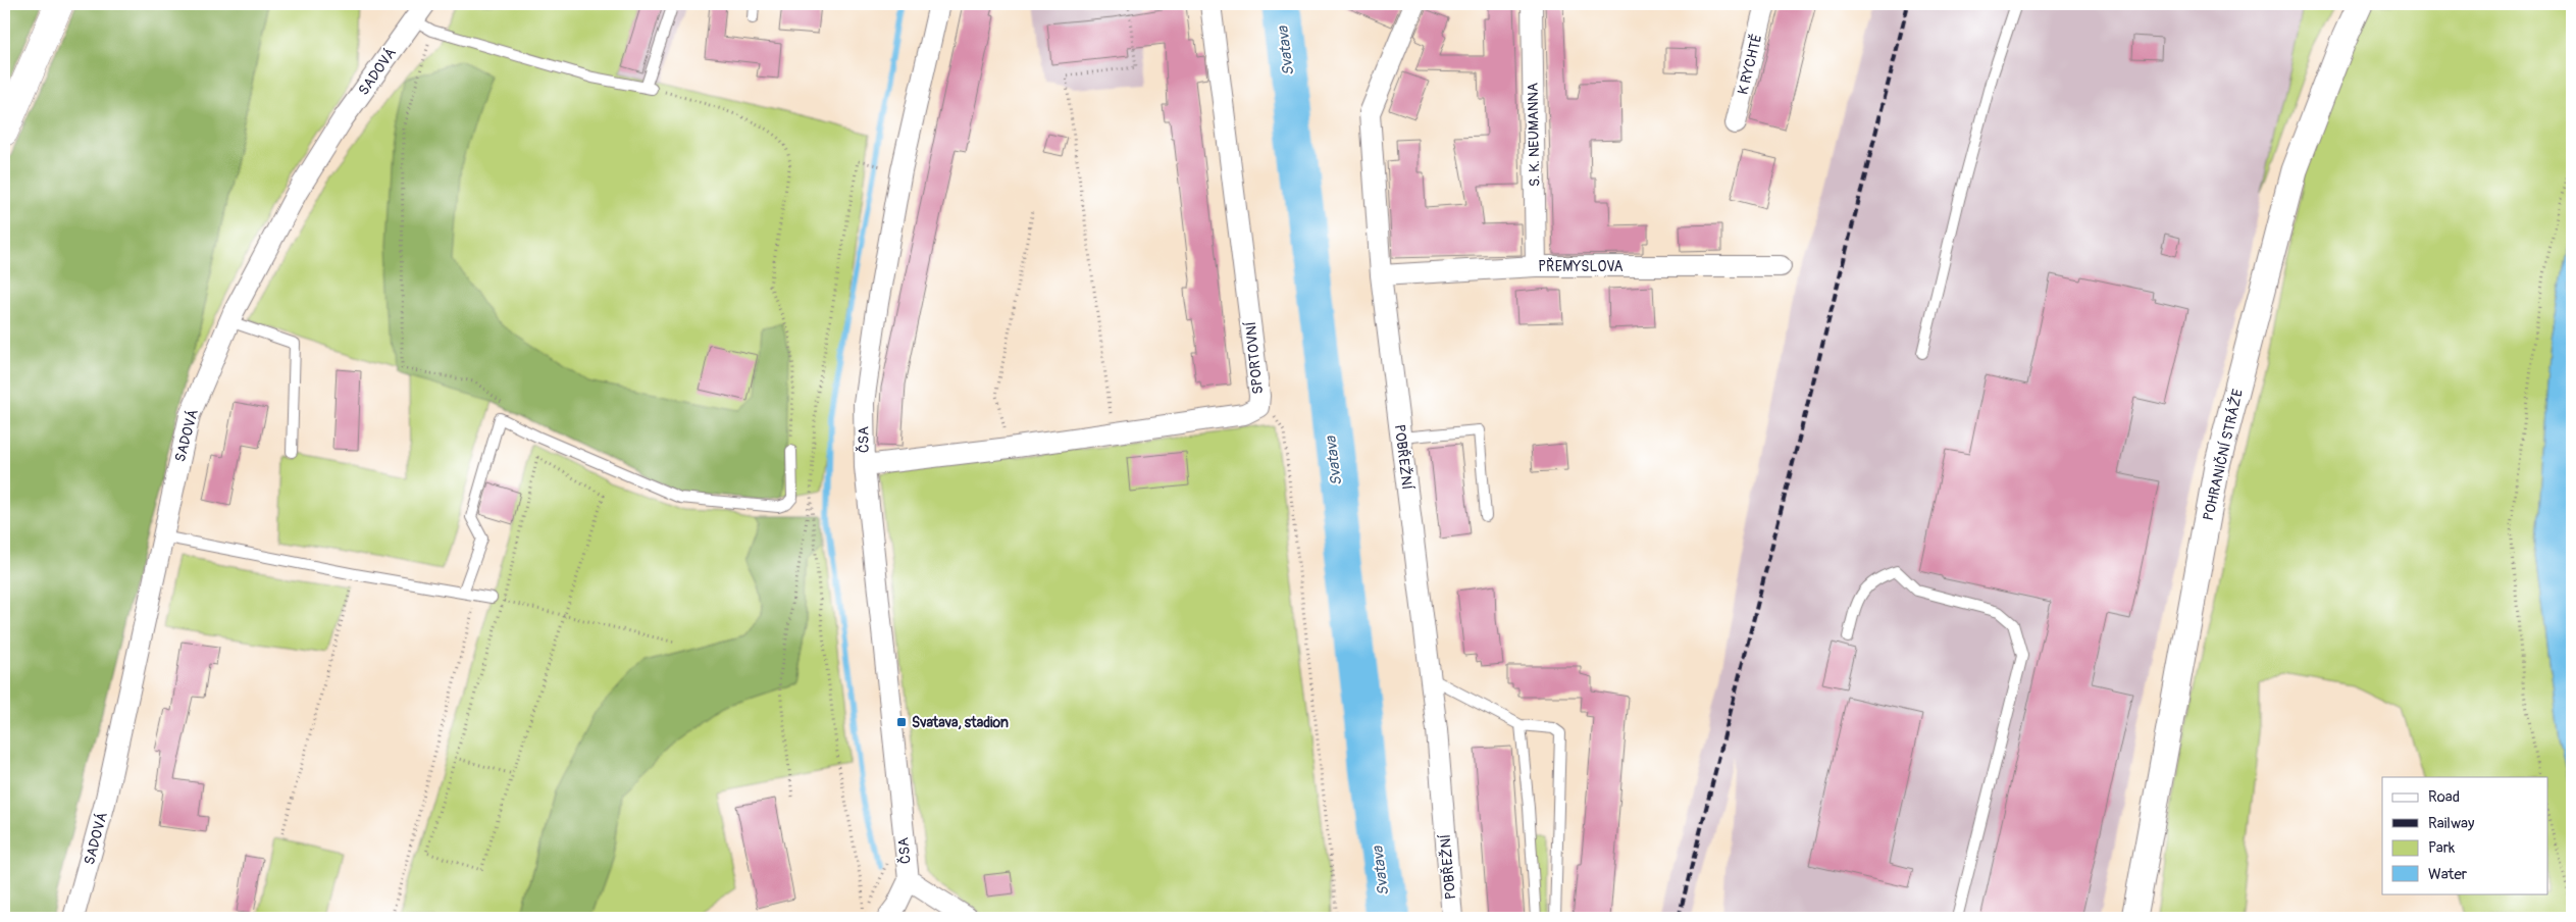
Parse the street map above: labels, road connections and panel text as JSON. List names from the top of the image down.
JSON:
{
  "streets": {
    "street": [
      "K RYCHTĚ",
      "SADOVÁ",
      "S. K. NEUMANNA",
      "PŘEMYSLOVA",
      "SPORTOVNÍ",
      "ČSA",
      "POHRANIČNÍ STRÁŽE",
      "POBŘEŽNÍ"
    ]
  },
  "crossings": [
    ["S. K. NEUMANNA", "PŘEMYSLOVA"],
    ["PŘEMYSLOVA", "POBŘEŽNÍ"],
    ["SPORTOVNÍ", "ČSA"]
  ],
  "water": ["Svatava"],
  "places": {
    "transit": ["Svatava, stadion"]
  },
  "legend": [
    "Road",
    "Railway",
    "Park",
    "Water"
  ]
}
